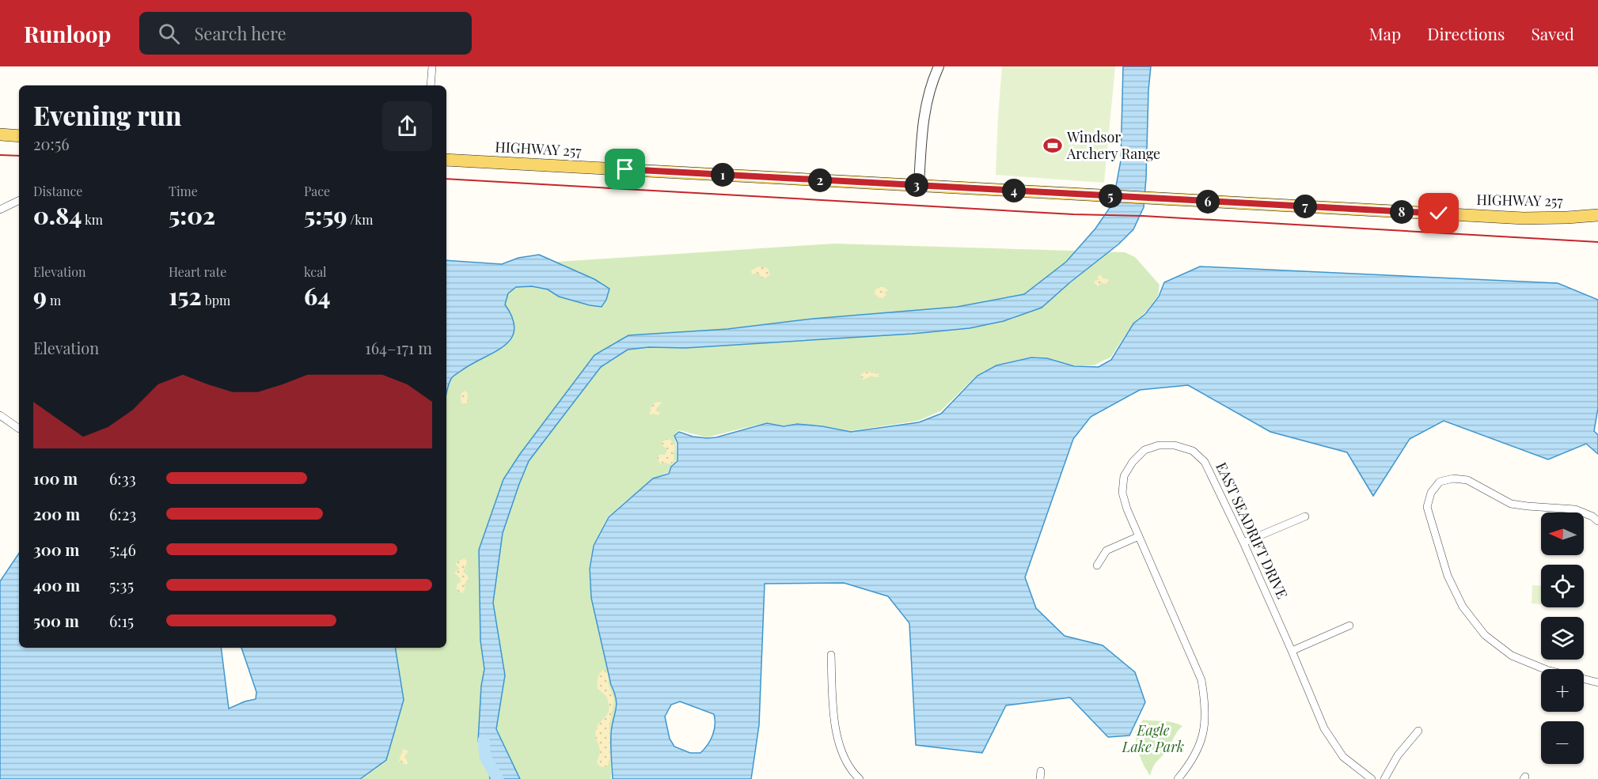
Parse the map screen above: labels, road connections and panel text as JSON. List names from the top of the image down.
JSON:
{
  "streets": {
    "main road": ["HIGHWAY 257"],
    "street": ["EAST SEADRIFT DRIVE"]
  },
  "parks": ["Eagle Lake Park"],
  "places": {
    "sports": ["Windsor Archery Range"]
  },
  "north": "left",
  "page": {
    "header": "Runloop",
    "search": "Search here",
    "nav": ["Map", "Directions", "Saved"],
    "heading": ["Evening run", "20:56"],
    "pins": [
      "1",
      "2",
      "3",
      "4",
      "5",
      "6",
      "7",
      "8"
    ],
    "stats": [
      ["Distance", "0.84 km"],
      ["Time", "5:02"],
      ["Pace", "5:59 /km"],
      ["Elevation", "9 m"],
      ["Heart rate", "152 bpm"],
      ["kcal", "64"]
    ],
    "chart": ["Elevation", "164–171 m"],
    "list": [
      {
        "name": "100 m",
        "note": "6:33"
      },
      {
        "name": "200 m",
        "note": "6:23"
      },
      {
        "name": "300 m",
        "note": "5:46"
      },
      {
        "name": "400 m",
        "note": "5:35"
      },
      {
        "name": "500 m",
        "note": "6:15"
      }
    ],
    "map_buttons": ["+", "−"]
  }
}
